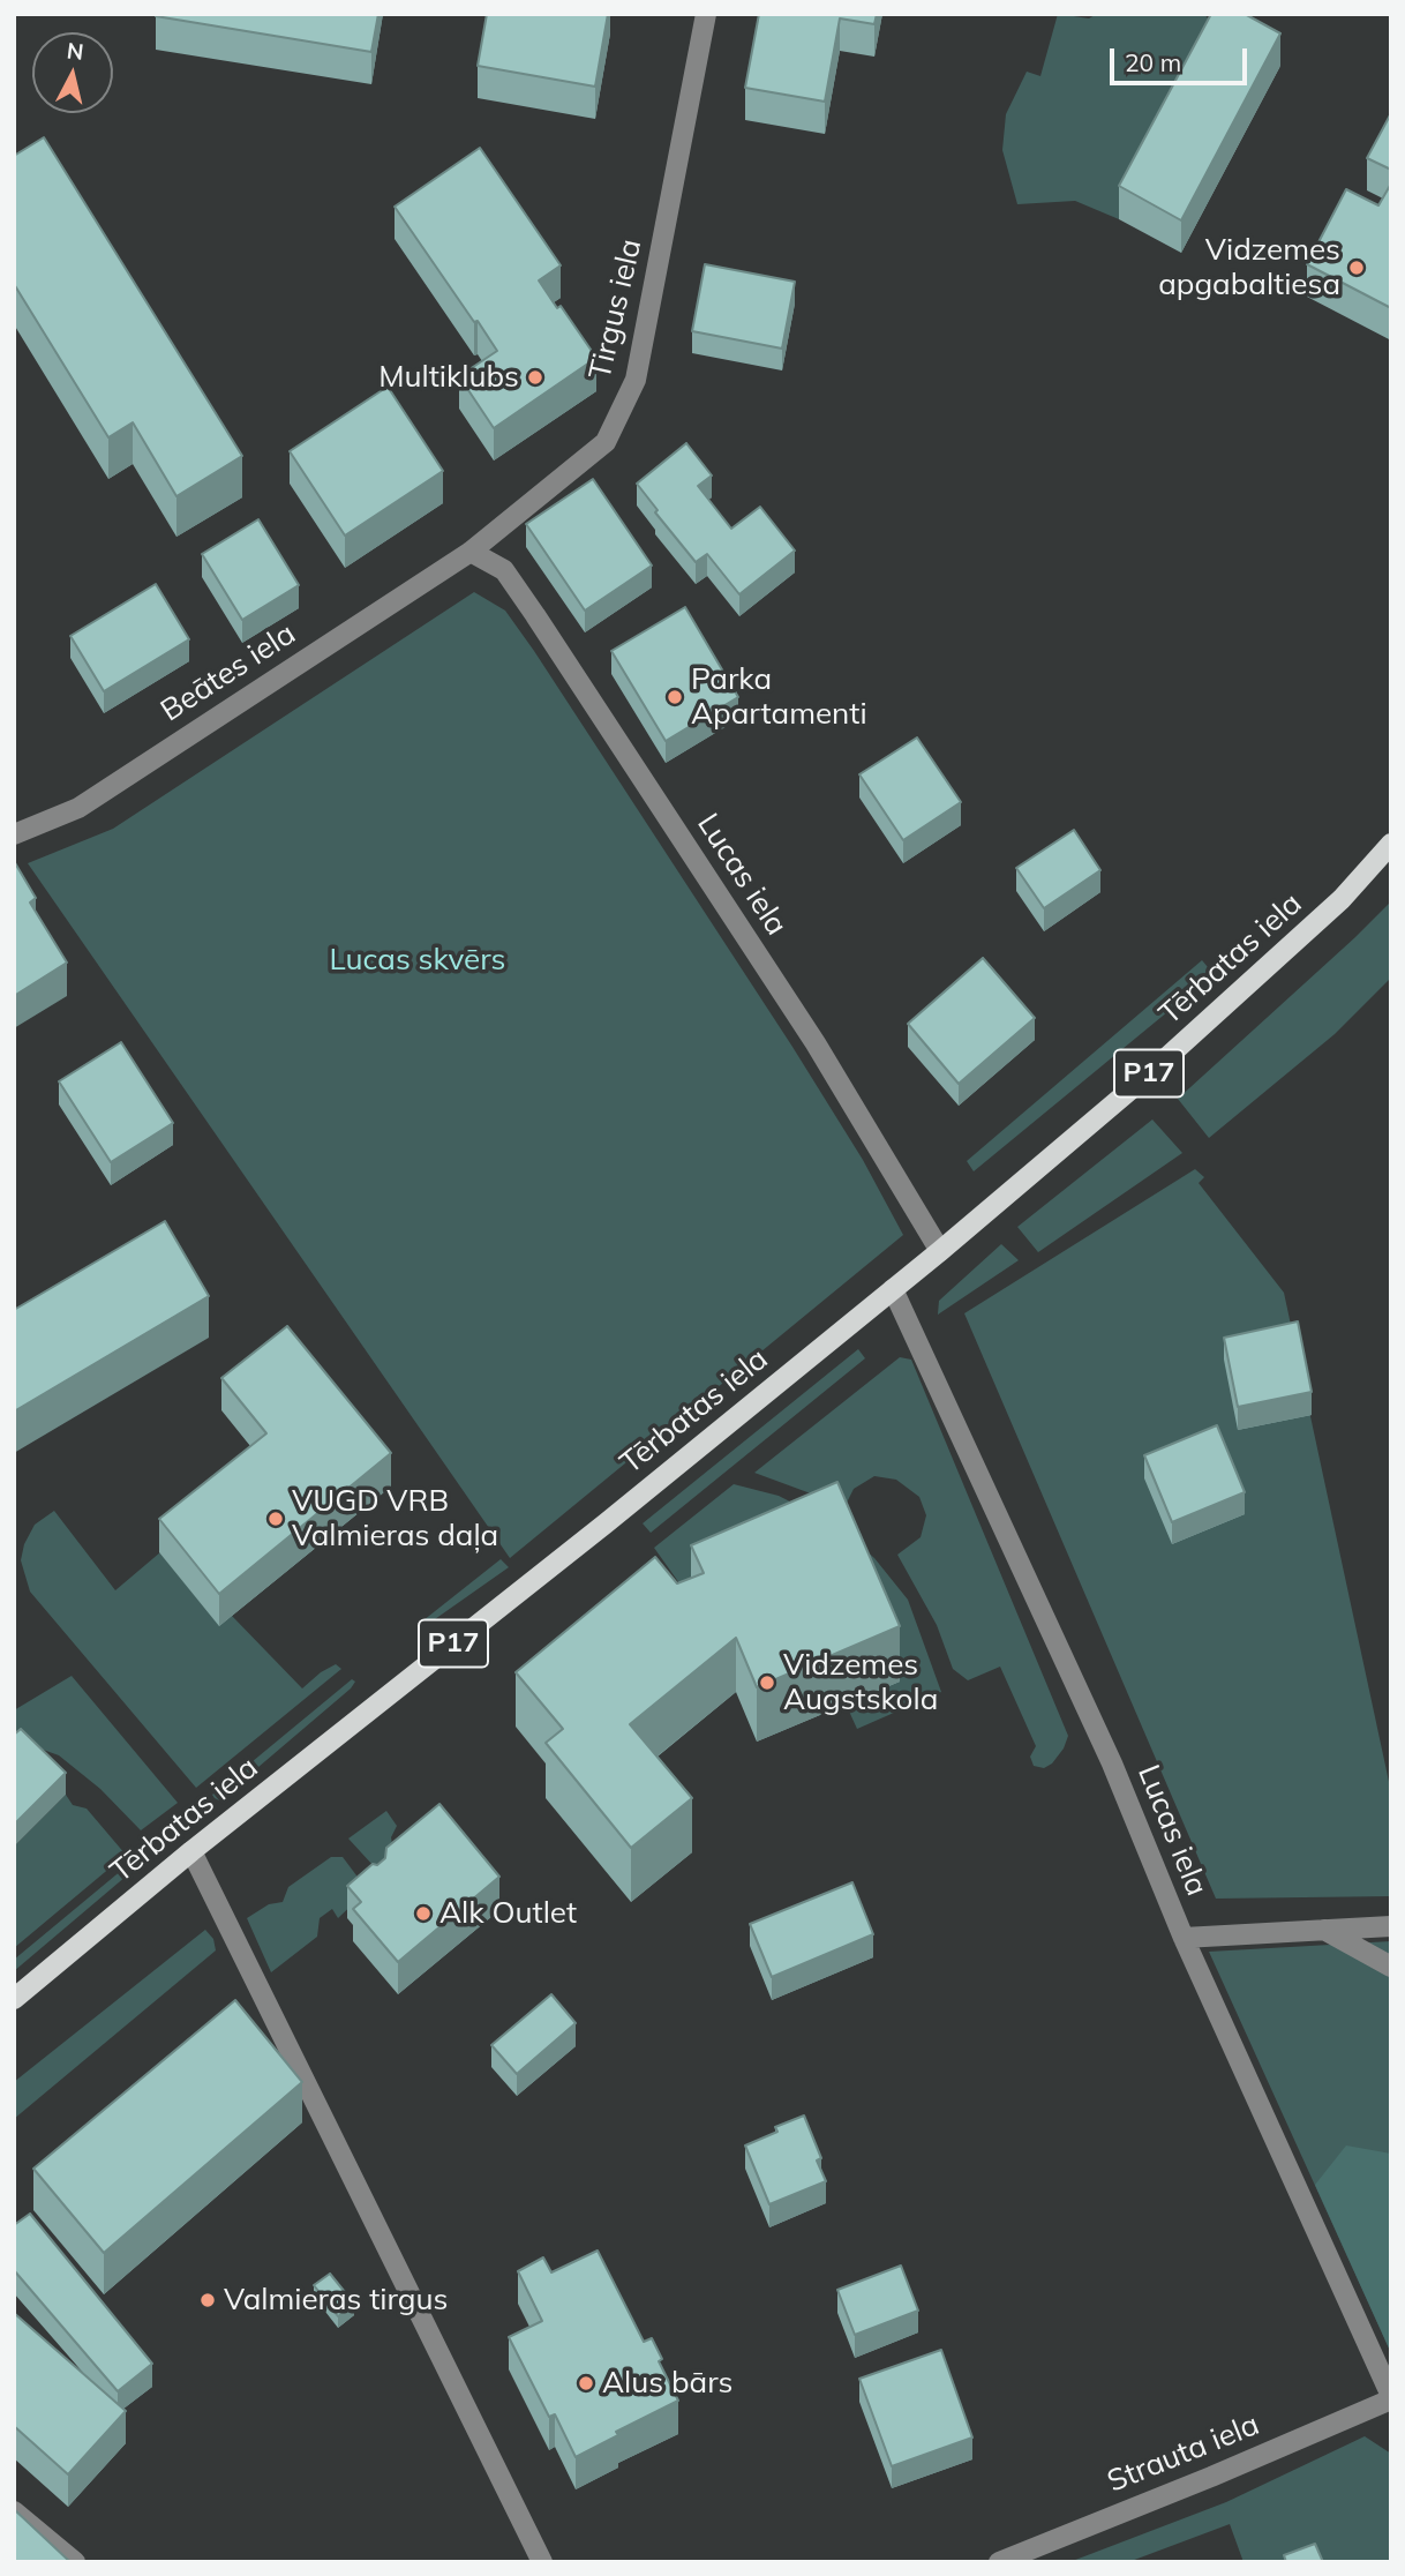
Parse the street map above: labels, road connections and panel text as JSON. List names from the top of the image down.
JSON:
{
  "streets": {
    "main road": ["Tērbatas iela", "P17"],
    "street": [
      "Tirgus iela",
      "Beātes iela",
      "Lucas iela",
      "Strauta iela"
    ]
  },
  "crossings": [
    ["Tirgus iela", "Beātes iela"],
    ["Tirgus iela", "Lucas iela"],
    ["Beātes iela", "Lucas iela"],
    ["Lucas iela", "Tērbatas iela"],
    ["Lucas iela", "Strauta iela"]
  ],
  "parks": ["Lucas skvērs"],
  "places": [
    "Vidzemes apgabaltiesa",
    "Multiklubs",
    "Parka Apartamenti",
    "VUGD VRB Valmieras daļa",
    "Vidzemes Augstskola",
    "Alk Outlet",
    "Valmieras tirgus",
    "Alus bārs"
  ],
  "scale_bar": "20 m",
  "north": "top"
}
